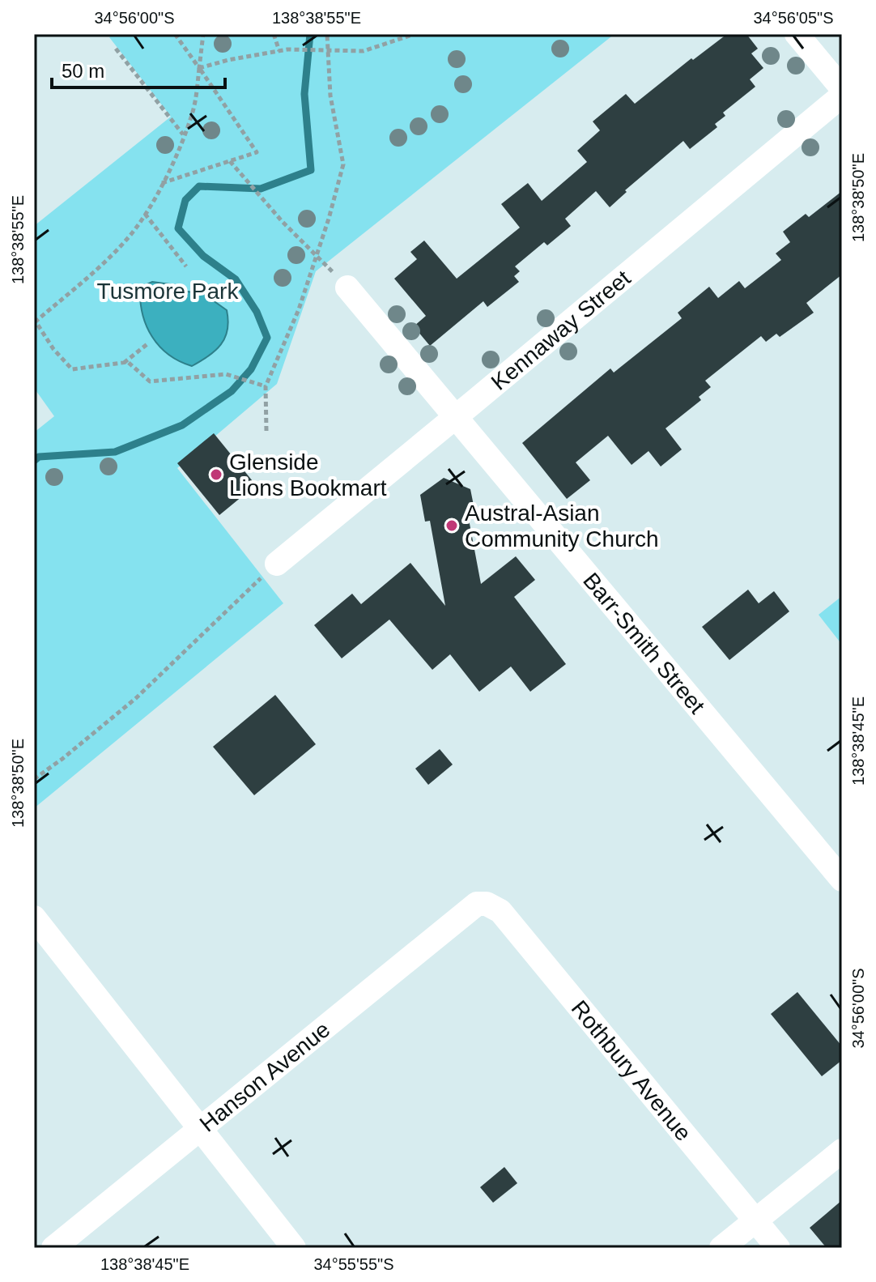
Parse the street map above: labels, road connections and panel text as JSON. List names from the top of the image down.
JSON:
{
  "streets": {
    "street": [
      "Kennaway Street",
      "Barr-Smith Street",
      "Rothbury Avenue",
      "Hanson Avenue"
    ]
  },
  "crossings": [
    ["Kennaway Street", "Barr-Smith Street"],
    ["Rothbury Avenue", "Hanson Avenue"]
  ],
  "parks": ["Tusmore Park"],
  "places": ["Glenside Lions Bookmart", "Austral-Asian Community Church"],
  "scale_bar": "50 m",
  "coordinates": [
    "34°56'00\"S",
    "138°38'55\"E",
    "34°56'05\"S",
    "138°38'50\"E",
    "138°38'45\"E",
    "34°55'55\"S"
  ]
}
